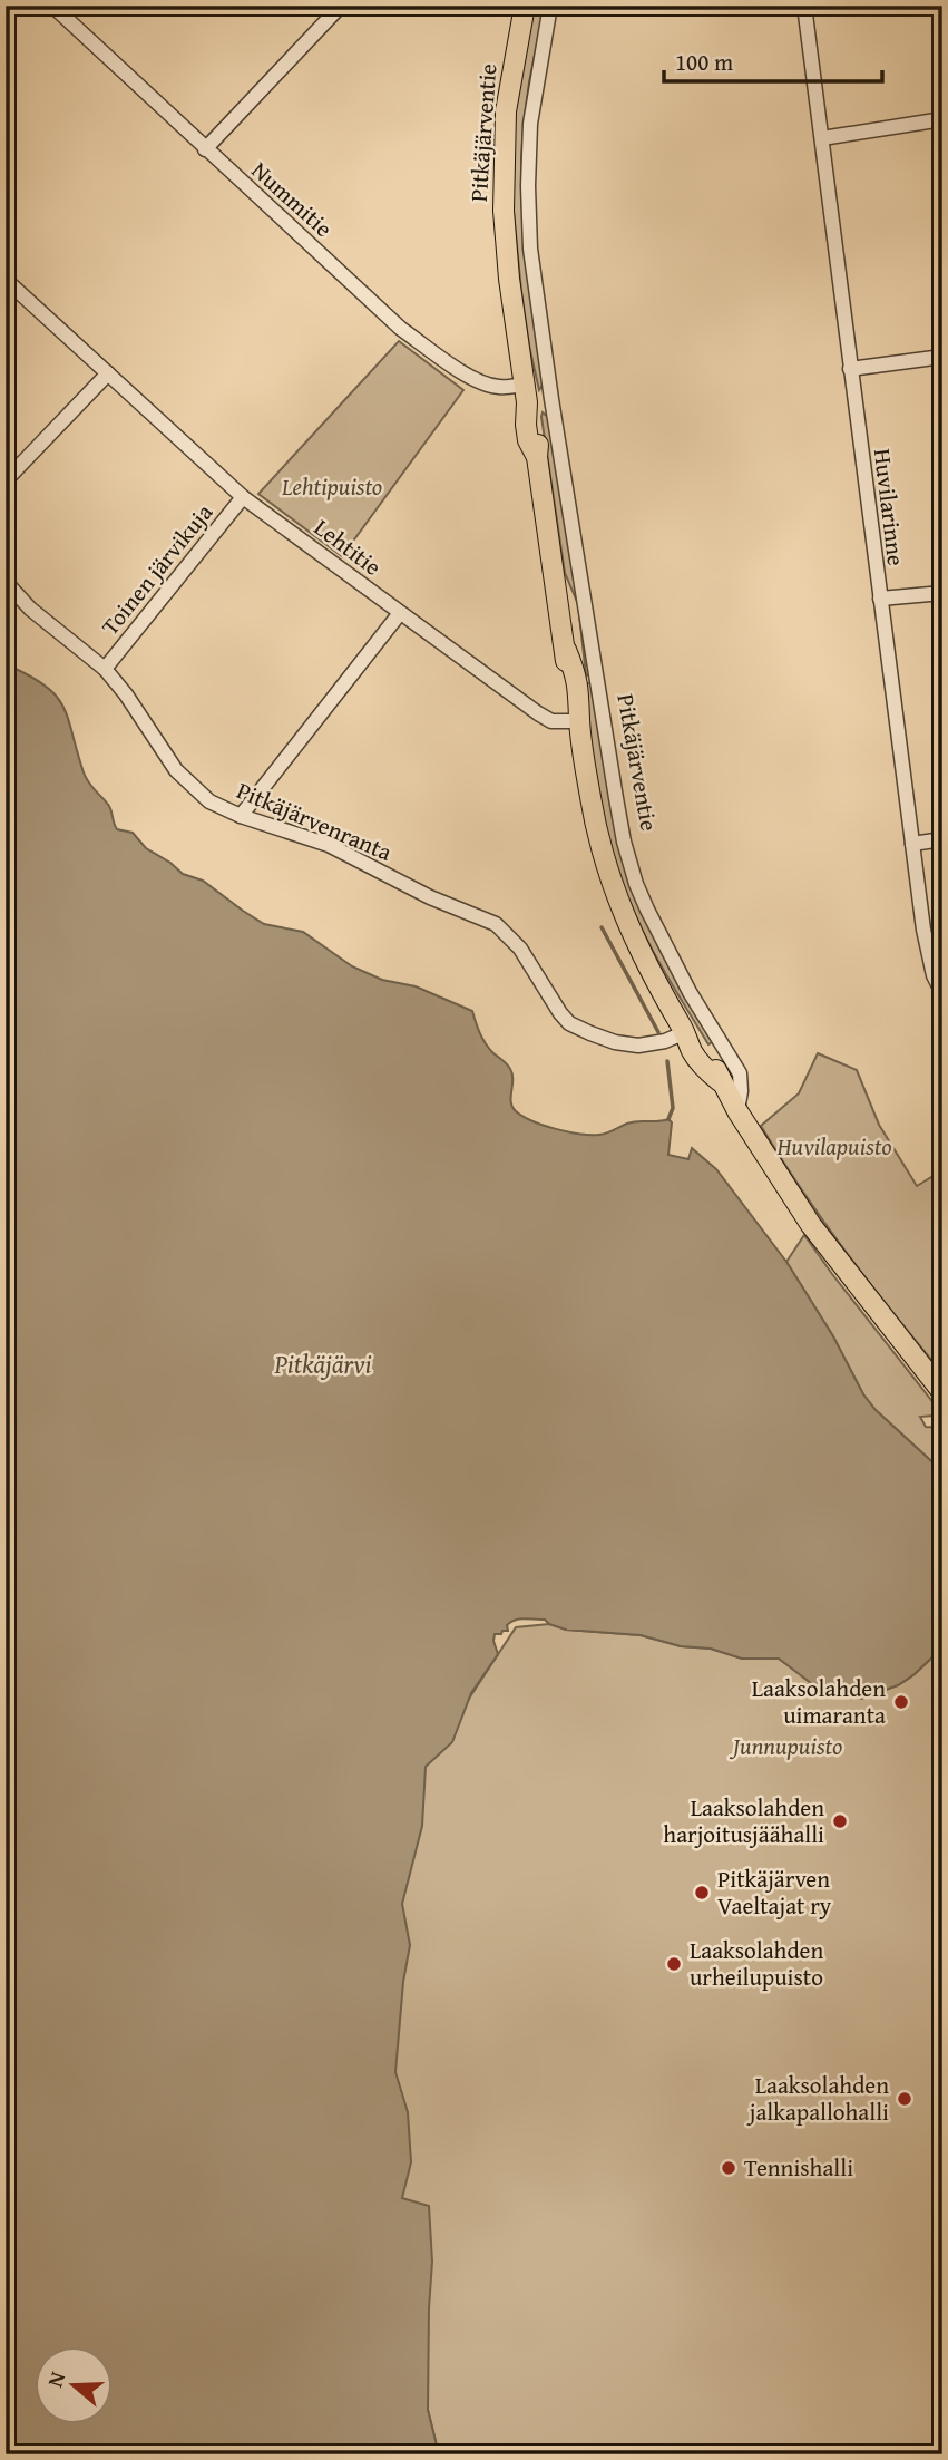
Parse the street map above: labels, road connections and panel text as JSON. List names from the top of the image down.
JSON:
{
  "streets": {
    "main road": ["Pitkäjärventie"],
    "street": [
      "Nummitie",
      "Huvilarinne",
      "Lehtitie",
      "Toinen järvikuja",
      "Pitkäjärvenranta"
    ]
  },
  "crossings": [
    ["Pitkäjärventie", "Nummitie"],
    ["Pitkäjärventie", "Lehtitie"],
    ["Pitkäjärventie", "Pitkäjärvenranta"],
    ["Lehtitie", "Toinen järvikuja"],
    ["Toinen järvikuja", "Pitkäjärvenranta"]
  ],
  "water": ["Pitkäjärvi"],
  "parks": ["Lehtipuisto", "Huvilapuisto", "Junnupuisto"],
  "places": [
    "Laaksolahden uimaranta",
    "Laaksolahden harjoitusjäähalli",
    "Pitkäjärven Vaeltajat ry",
    "Laaksolahden urheilupuisto",
    "Laaksolahden jalkapallohalli",
    "Tennishalli"
  ],
  "scale_bar": "100 m",
  "north": "left"
}
